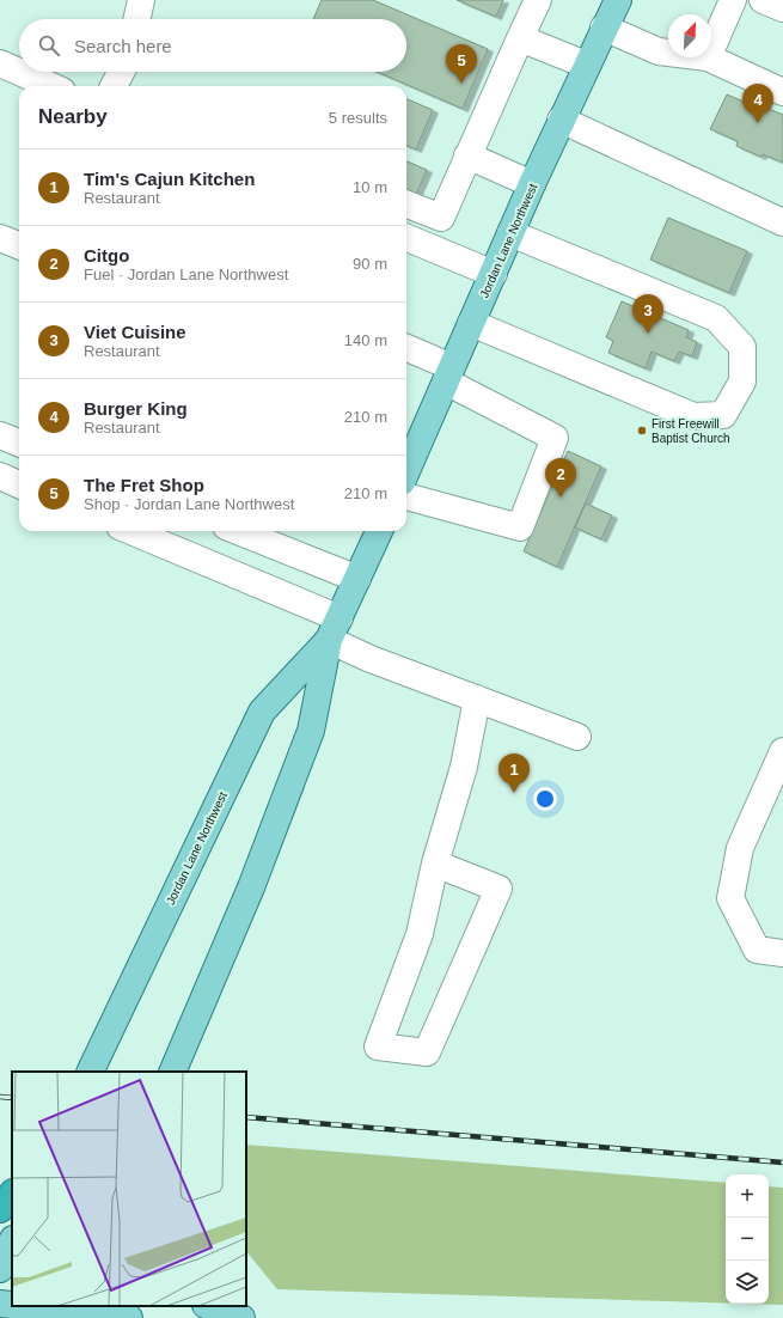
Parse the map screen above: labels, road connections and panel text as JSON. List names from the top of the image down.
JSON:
{
  "streets": {
    "main road": ["Jordan Lane Northwest"]
  },
  "places": ["First Freewill Baptist Church"],
  "north": "top right",
  "page": {
    "search": "Search here",
    "pins": [
      "5",
      "4",
      "3",
      "2",
      "1"
    ],
    "heading": ["Nearby", "5 results"],
    "list": [
      {
        "mark": "1",
        "name": "Tim's Cajun Kitchen",
        "note": "Restaurant",
        "value": "10 m"
      },
      {
        "mark": "2",
        "name": "Citgo",
        "note": "Fuel · Jordan Lane Northwest",
        "value": "90 m"
      },
      {
        "mark": "3",
        "name": "Viet Cuisine",
        "note": "Restaurant",
        "value": "140 m"
      },
      {
        "mark": "4",
        "name": "Burger King",
        "note": "Restaurant",
        "value": "210 m"
      },
      {
        "mark": "5",
        "name": "The Fret Shop",
        "note": "Shop · Jordan Lane Northwest",
        "value": "210 m"
      }
    ],
    "map_buttons": ["+", "−"]
  }
}
